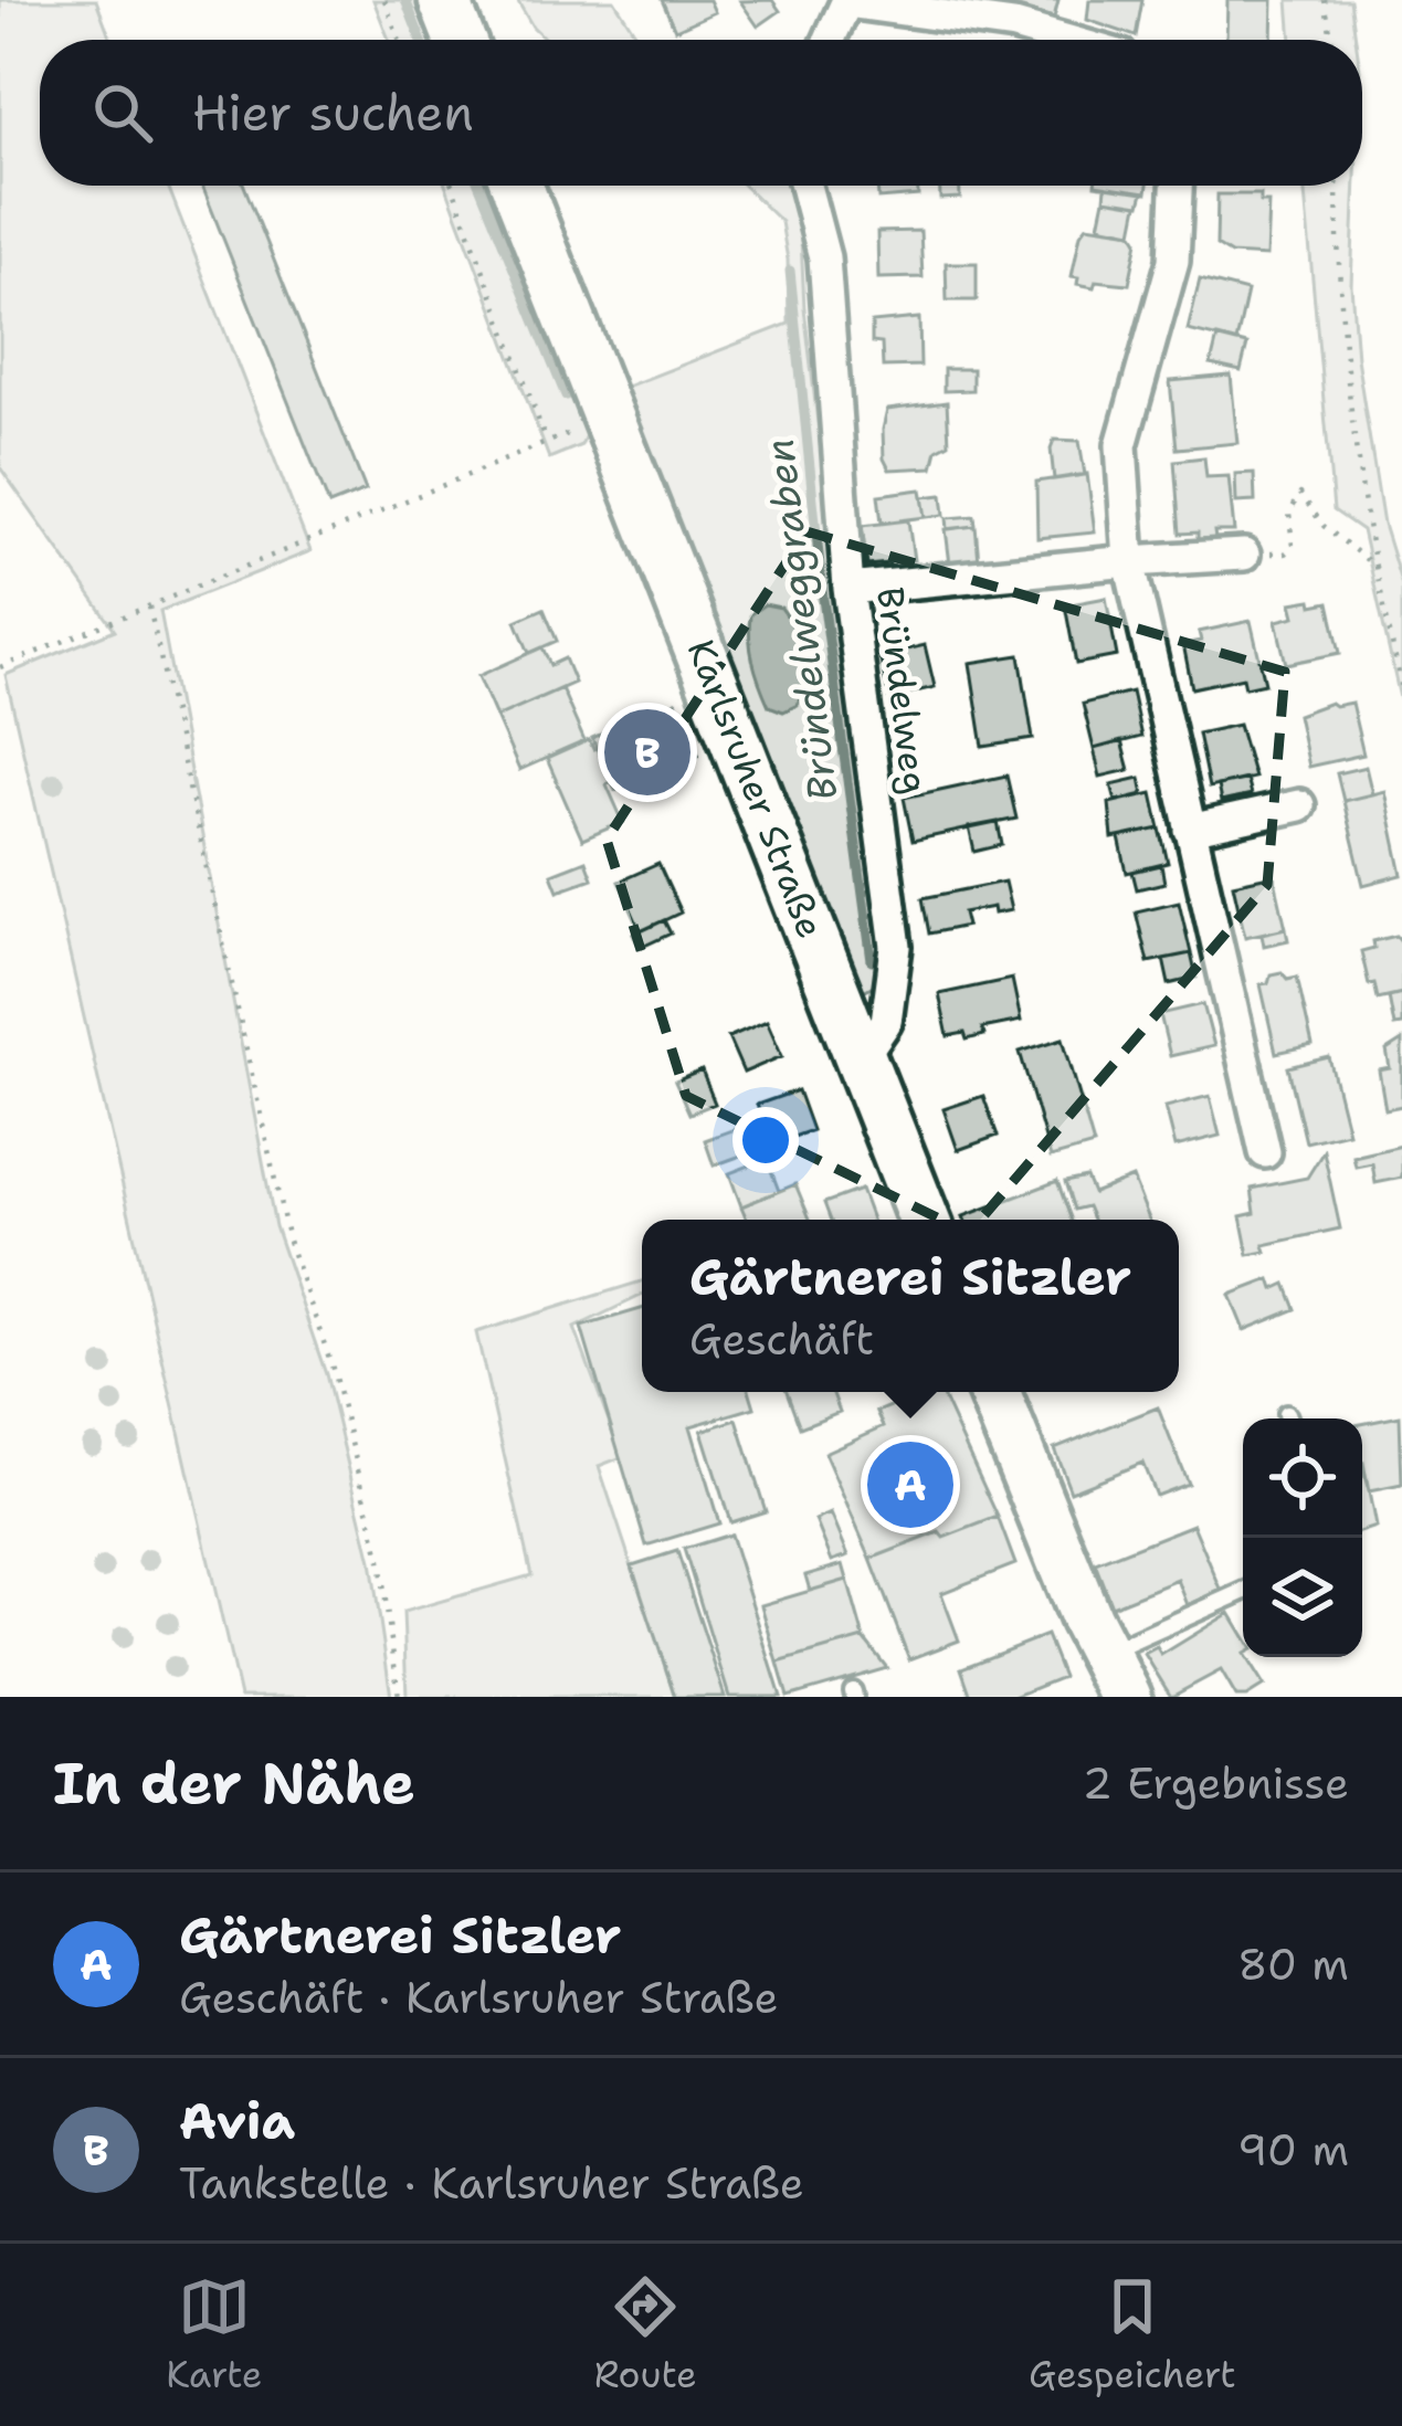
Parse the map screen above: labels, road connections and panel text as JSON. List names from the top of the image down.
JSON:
{
  "streets": {
    "main road": ["Karlsruher Straße"],
    "street": ["Bründelweg"]
  },
  "crossings": [
    ["Bründelweg", "Karlsruher Straße"]
  ],
  "water": ["Bründelweggraben"],
  "page": {
    "search": "Hier suchen",
    "pins": ["B", "A"],
    "popup": ["Gärtnerei Sitzler", "Geschäft"],
    "heading": ["In der Nähe", "2 Ergebnisse"],
    "list": [
      {
        "mark": "A",
        "name": "Gärtnerei Sitzler",
        "note": "Geschäft · Karlsruher Straße",
        "value": "80 m"
      },
      {
        "mark": "B",
        "name": "Avia",
        "note": "Tankstelle · Karlsruher Straße",
        "value": "90 m"
      }
    ],
    "nav": ["Karte", "Route", "Gespeichert"]
  }
}
